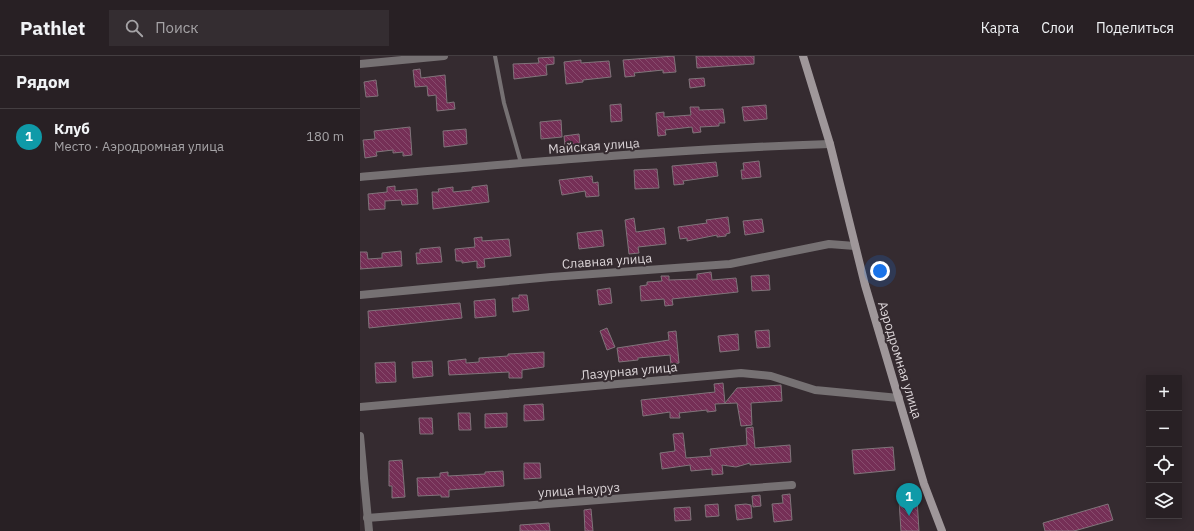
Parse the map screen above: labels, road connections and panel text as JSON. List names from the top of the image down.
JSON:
{
  "streets": {
    "street": [
      "Майская улица",
      "Славная улица",
      "Аэродромная улица",
      "Лазурная улица",
      "улица Науруз"
    ]
  },
  "crossings": [
    ["Майская улица", "Аэродромная улица"],
    ["Славная улица", "Аэродромная улица"],
    ["Аэродромная улица", "Лазурная улица"]
  ],
  "page": {
    "header": "Pathlet",
    "search": "Поиск",
    "nav": ["Карта", "Слои", "Поделиться"],
    "heading": "Рядом",
    "list": [
      {
        "mark": "1",
        "name": "Клуб",
        "note": "Место · Аэродромная улица",
        "value": "180 m"
      }
    ],
    "map_buttons": ["+", "−"],
    "pins": "1"
  }
}
